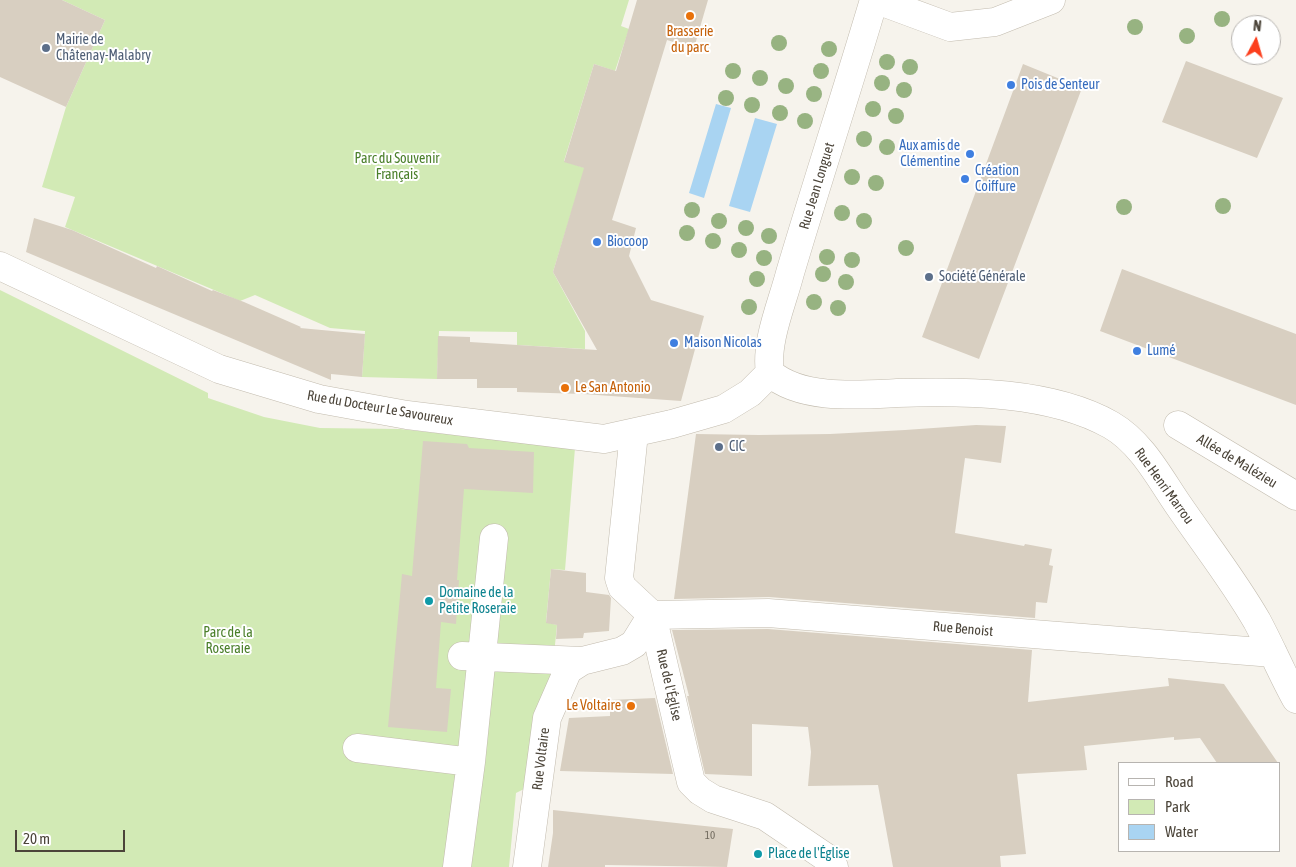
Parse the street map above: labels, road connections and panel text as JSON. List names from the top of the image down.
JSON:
{
  "streets": {
    "street": [
      "Rue Jean Longuet",
      "Rue du Docteur Le Savoureux",
      "Allée de Malézieu",
      "Rue Henri Marrou",
      "Rue Benoist",
      "Rue de l'Église",
      "Rue Voltaire"
    ]
  },
  "crossings": [
    ["Rue Jean Longuet", "Rue du Docteur Le Savoureux"],
    ["Rue Jean Longuet", "Rue Henri Marrou"],
    ["Rue du Docteur Le Savoureux", "Rue Henri Marrou"],
    ["Rue Henri Marrou", "Rue Benoist"],
    ["Rue Benoist", "Rue de l'Église"],
    ["Rue Benoist", "Rue Voltaire"],
    ["Rue de l'Église", "Rue Voltaire"]
  ],
  "parks": ["Parc du Souvenir Français", "Parc de la Roseraie"],
  "places": [
    "Brasserie du parc",
    "Mairie de Châtenay-Malabry",
    "Pois de Senteur",
    "Aux amis de Clémentine",
    "Création Coiffure",
    "Biocoop",
    "Société Générale",
    "Maison Nicolas",
    "Lumé",
    "Le San Antonio",
    "CIC",
    "Domaine de la Petite Roseraie",
    "Le Voltaire",
    "Place de l'Église"
  ],
  "house_numbers": ["10"],
  "legend": ["Road", "Park", "Water"],
  "scale_bar": "20 m",
  "north": "top"
}
